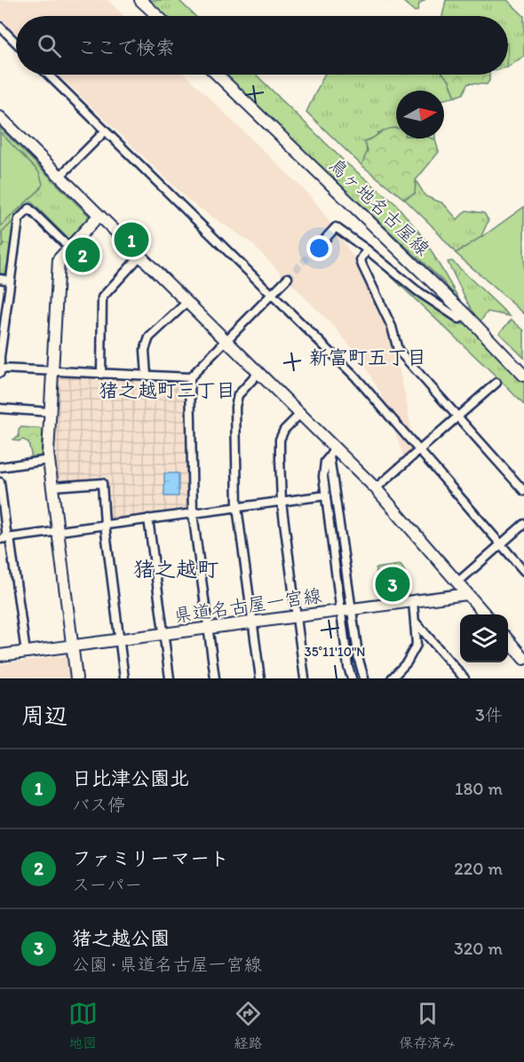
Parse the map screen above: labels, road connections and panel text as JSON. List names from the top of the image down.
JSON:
{
  "streets": {
    "street": ["鳥ヶ地名古屋線", "県道名古屋一宮線"]
  },
  "districts": ["新富町五丁目", "猪之越町三丁目", "猪之越町"],
  "north": "right",
  "page": {
    "search": "ここで検索",
    "pins": ["1", "2", "3"],
    "heading": ["周辺", "3件"],
    "list": [
      {
        "mark": "1",
        "name": "日比津公園北",
        "note": "バス停",
        "value": "180 m"
      },
      {
        "mark": "2",
        "name": "ファミリーマート",
        "note": "スーパー",
        "value": "220 m"
      },
      {
        "mark": "3",
        "name": "猪之越公園",
        "note": "公園 · 県道名古屋一宮線",
        "value": "320 m"
      }
    ],
    "nav": ["地図", "経路", "保存済み"]
  },
  "coordinates": ["35°11'10\"N"]
}
